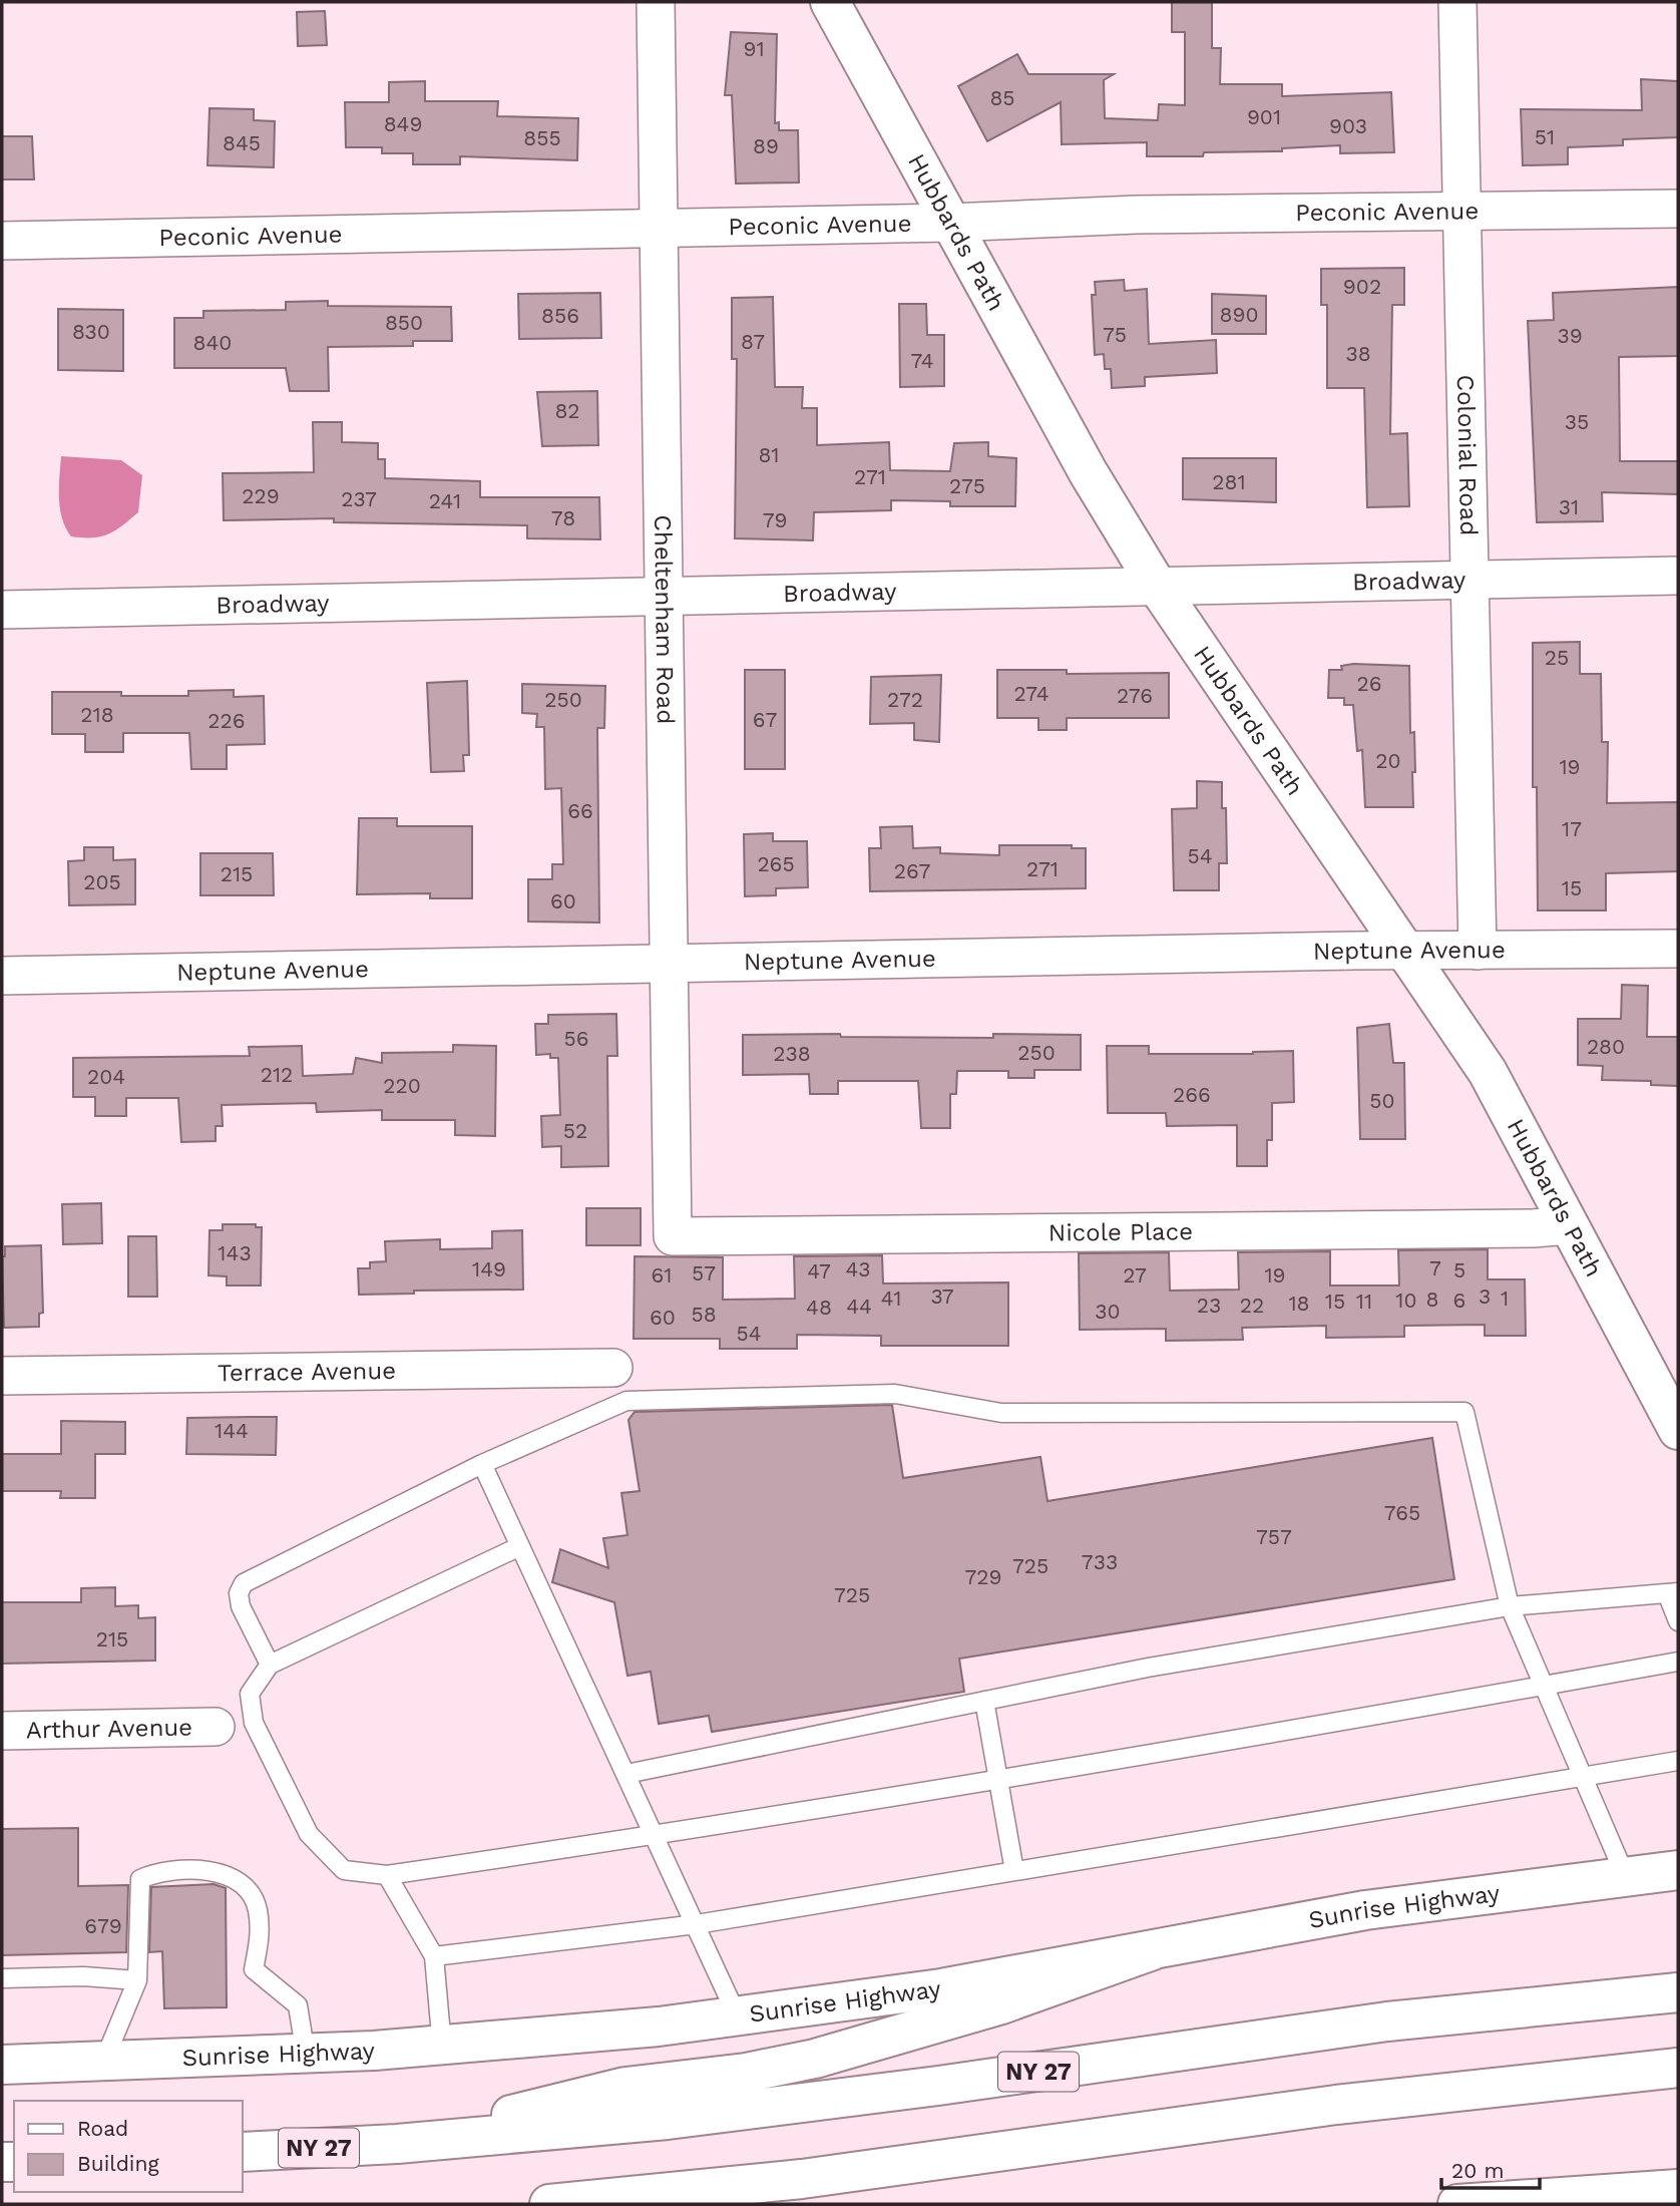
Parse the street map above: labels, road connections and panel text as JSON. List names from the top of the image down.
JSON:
{
  "streets": {
    "main road": ["Hubbards Path", "Sunrise Highway", "NY 27"],
    "street": [
      "Peconic Avenue",
      "Colonial Road",
      "Broadway",
      "Cheltenham Road",
      "Neptune Avenue",
      "Nicole Place",
      "Terrace Avenue",
      "Arthur Avenue"
    ]
  },
  "crossings": [
    ["Peconic Avenue", "Hubbards Path"],
    ["Peconic Avenue", "Colonial Road"],
    ["Peconic Avenue", "Cheltenham Road"],
    ["Hubbards Path", "Broadway"],
    ["Hubbards Path", "Neptune Avenue"],
    ["Hubbards Path", "Nicole Place"],
    ["Colonial Road", "Broadway"],
    ["Colonial Road", "Neptune Avenue"],
    ["Broadway", "Cheltenham Road"],
    ["Cheltenham Road", "Neptune Avenue"],
    ["Cheltenham Road", "Nicole Place"]
  ],
  "house_numbers": [
    "91",
    "85",
    "901",
    "849",
    "903",
    "51",
    "855",
    "845",
    "89",
    "902",
    "890",
    "856",
    "850",
    "830",
    "75",
    "39",
    "87",
    "840",
    "38",
    "74",
    "82",
    "35",
    "81",
    "271",
    "281",
    "275",
    "229",
    "237",
    "241",
    "31",
    "78",
    "79",
    "25",
    "26",
    "274",
    "276",
    "250",
    "272",
    "218",
    "67",
    "226",
    "20",
    "19",
    "66",
    "17",
    "54",
    "265",
    "271",
    "267",
    "215",
    "205",
    "15",
    "60",
    "56",
    "280",
    "250",
    "238",
    "212",
    "204",
    "220",
    "266",
    "50",
    "52",
    "143",
    "7",
    "149",
    "43",
    "5",
    "47",
    "57",
    "61",
    "27",
    "19",
    "37",
    "3",
    "41",
    "1",
    "8",
    "10",
    "6",
    "15",
    "11",
    "18",
    "23",
    "22",
    "44",
    "48",
    "30",
    "58",
    "60",
    "54",
    "144",
    "765",
    "757",
    "733",
    "725",
    "729",
    "725",
    "215",
    "679"
  ],
  "legend": ["Road", "Building"],
  "scale_bar": "20 m"
}
